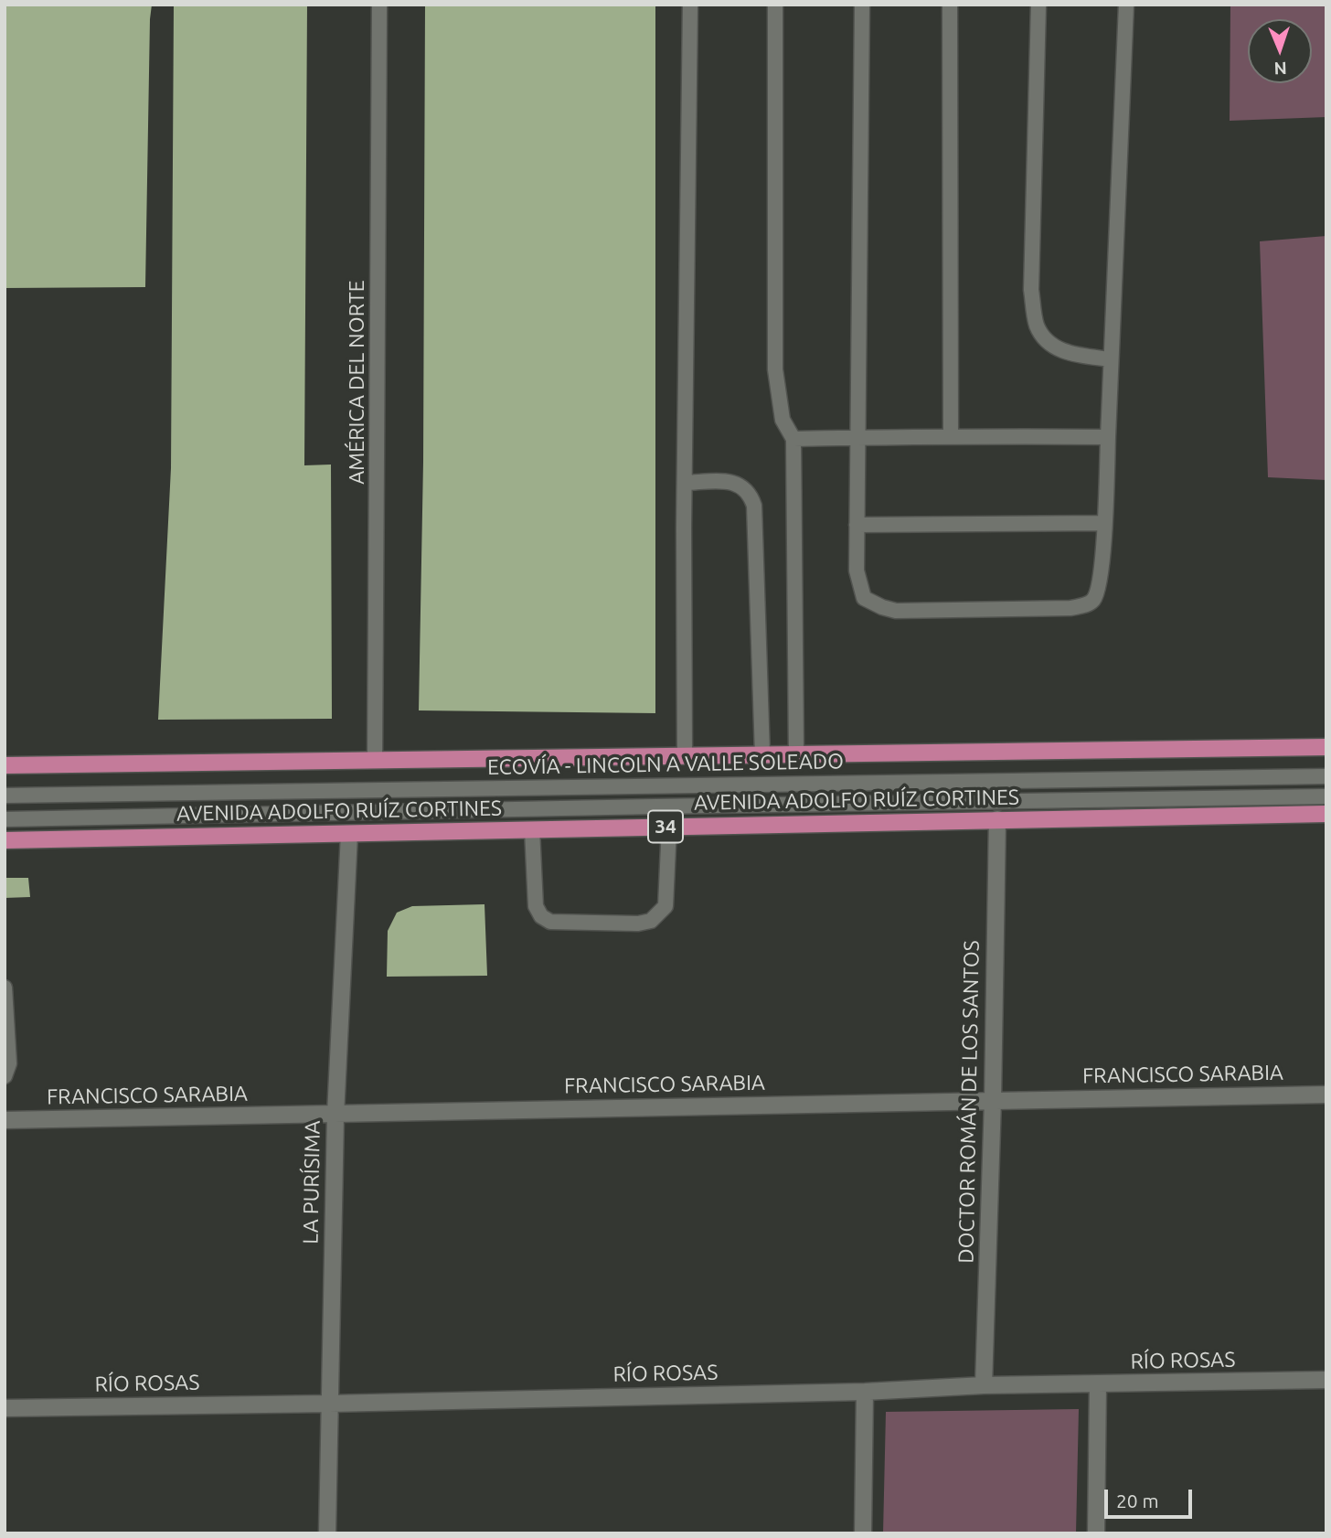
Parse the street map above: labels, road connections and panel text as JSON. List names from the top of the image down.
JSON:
{
  "streets": {
    "main road": ["AVENIDA ADOLFO RUÍZ CORTINES", "34"],
    "street": [
      "FRANCISCO SARABIA",
      "DOCTOR ROMÁN DE LOS SANTOS",
      "LA PURÍSIMA",
      "RÍO ROSAS"
    ],
    "lane": ["AMÉRICA DEL NORTE", "ECOVÍA - LINCOLN A VALLE SOLEADO"]
  },
  "crossings": [
    ["AVENIDA ADOLFO RUÍZ CORTINES", "DOCTOR ROMÁN DE LOS SANTOS"],
    ["AVENIDA ADOLFO RUÍZ CORTINES", "LA PURÍSIMA"],
    ["FRANCISCO SARABIA", "DOCTOR ROMÁN DE LOS SANTOS"],
    ["FRANCISCO SARABIA", "LA PURÍSIMA"],
    ["DOCTOR ROMÁN DE LOS SANTOS", "RÍO ROSAS"],
    ["LA PURÍSIMA", "RÍO ROSAS"]
  ],
  "scale_bar": "20 m",
  "north": "bottom"
}
